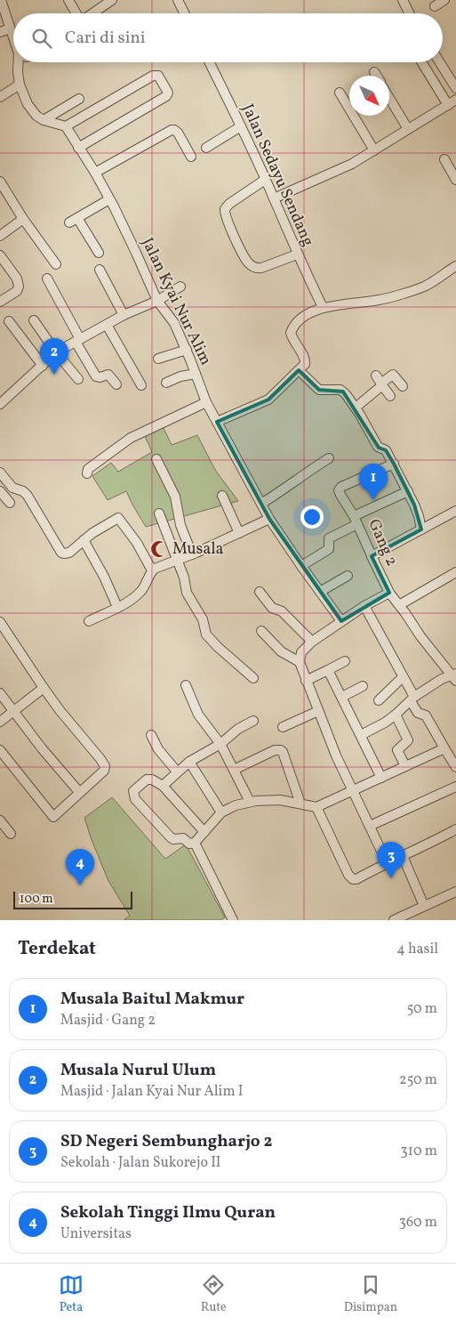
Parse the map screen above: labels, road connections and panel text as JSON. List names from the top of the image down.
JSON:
{
  "streets": {
    "street": ["Jalan Sedayu Sendang", "Jalan Kyai Nur Alim", "Gang 2"]
  },
  "places": {
    "mosque": ["Musala"]
  },
  "scale_bar": "100 m",
  "north": "bottom right",
  "page": {
    "search": "Cari di sini",
    "pins": [
      "2",
      "1",
      "3",
      "4"
    ],
    "scale": "100 m",
    "heading": ["Terdekat", "4 hasil"],
    "list": [
      {
        "mark": "1",
        "name": "Musala Baitul Makmur",
        "note": "Masjid · Gang 2",
        "value": "50 m"
      },
      {
        "mark": "2",
        "name": "Musala Nurul Ulum",
        "note": "Masjid · Jalan Kyai Nur Alim I",
        "value": "250 m"
      },
      {
        "mark": "3",
        "name": "SD Negeri Sembungharjo 2",
        "note": "Sekolah · Jalan Sukorejo II",
        "value": "310 m"
      },
      {
        "mark": "4",
        "name": "Sekolah Tinggi Ilmu Quran",
        "note": "Universitas",
        "value": "360 m"
      }
    ],
    "nav": ["Peta", "Rute", "Disimpan"]
  }
}
